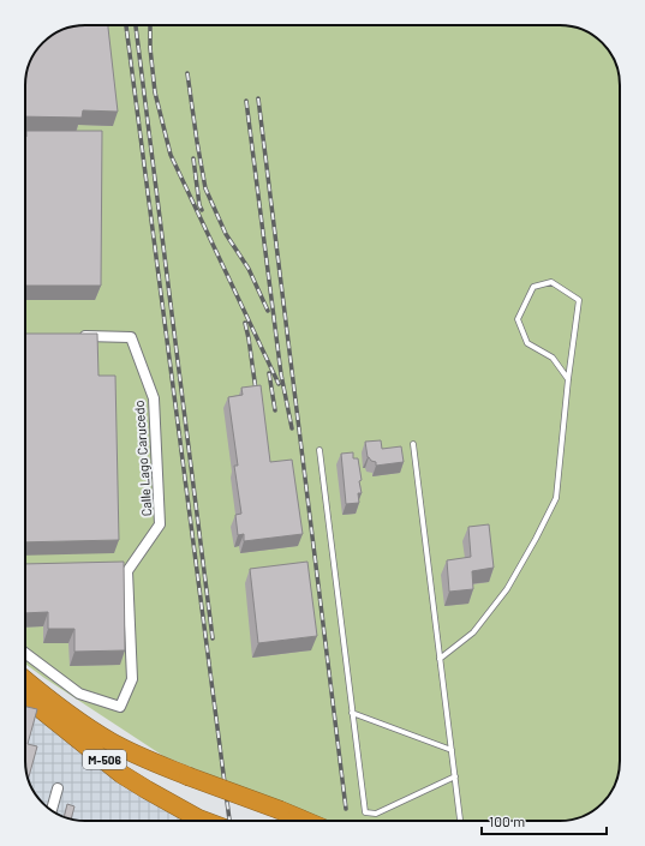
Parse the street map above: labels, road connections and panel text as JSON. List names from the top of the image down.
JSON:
{
  "streets": {
    "highway": ["M-506"],
    "street": ["Calle Lago Carucedo"]
  },
  "scale_bar": "100 m"
}
